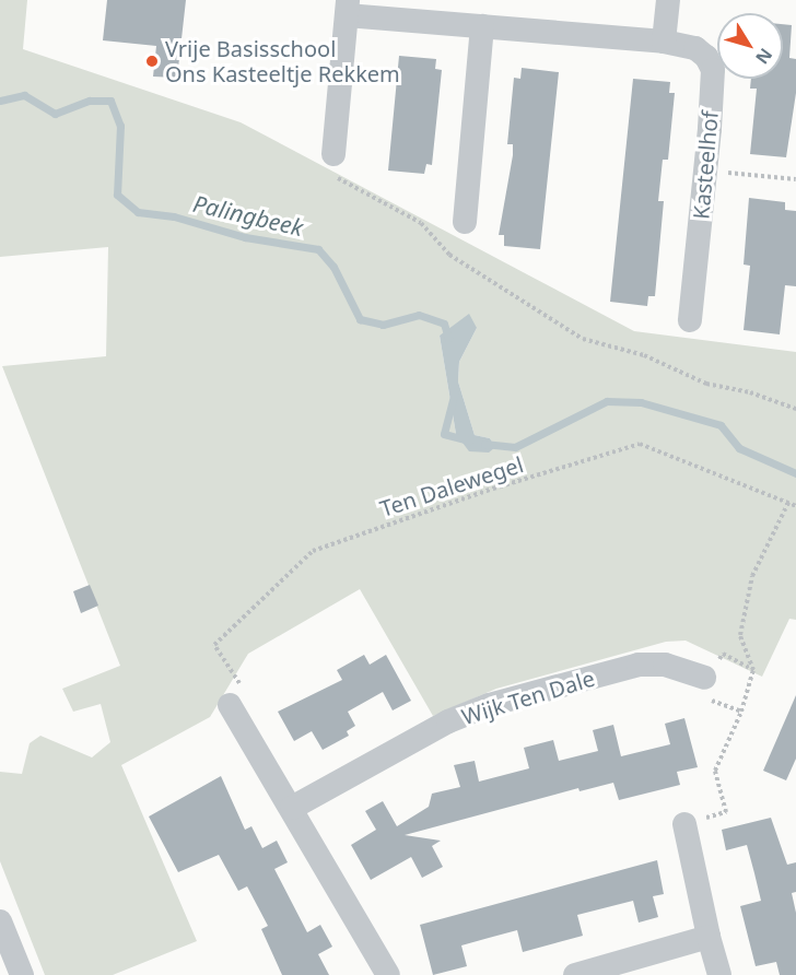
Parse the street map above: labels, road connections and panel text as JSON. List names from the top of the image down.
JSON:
{
  "streets": {
    "street": ["Kasteelhof", "Wijk Ten Dale"],
    "path": ["Ten Dalewegel"]
  },
  "water": ["Palingbeek"],
  "places": ["Vrije Basisschool Ons Kasteeltje Rekkem"],
  "north": "bottom right"
}
